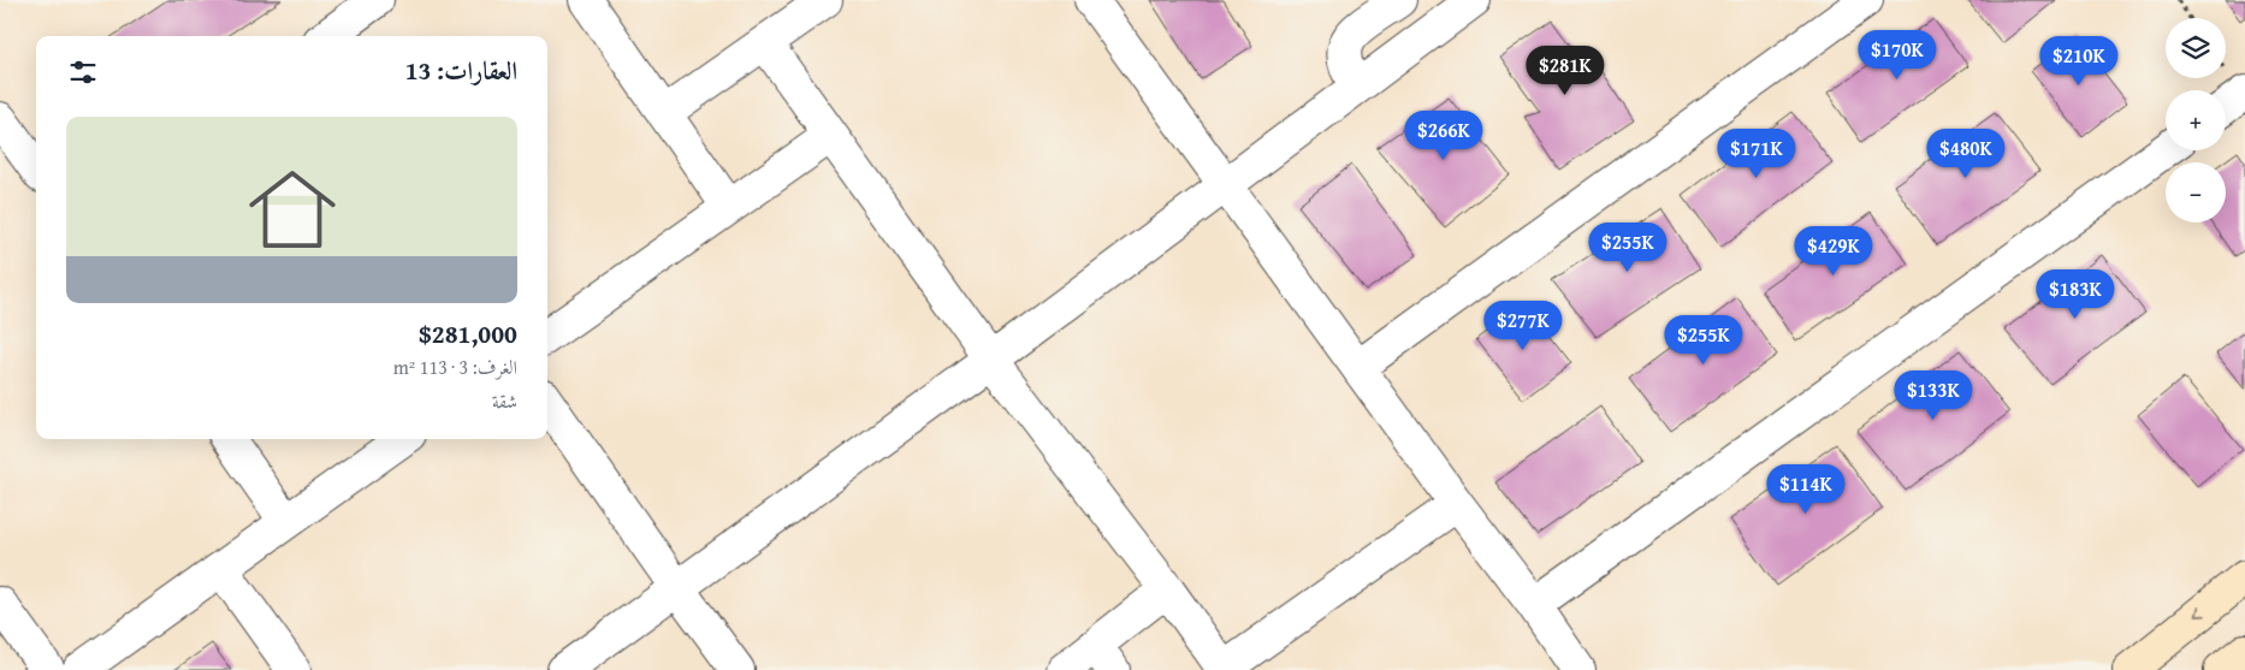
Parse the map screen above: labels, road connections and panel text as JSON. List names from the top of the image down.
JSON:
{
  "page": {
    "map_buttons": ["+", "−"],
    "price": [
      "$170K",
      "$210K",
      "$281K",
      "$266K",
      "$171K",
      "$480K",
      "$255K",
      "$429K",
      "$183K",
      "$277K",
      "$255K",
      "$133K",
      "$114K"
    ],
    "heading": "العقارات: 13",
    "list": [
      {
        "name": "$281,000",
        "note": "الغرف: 3 · 113 m² · شقة"
      }
    ]
  }
}
